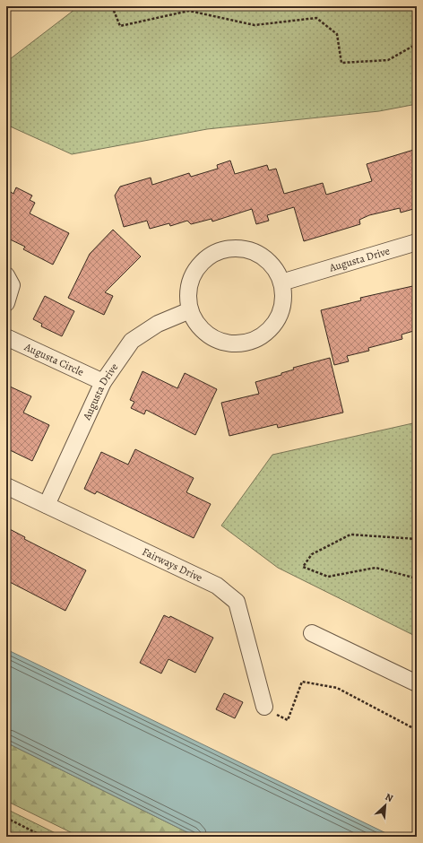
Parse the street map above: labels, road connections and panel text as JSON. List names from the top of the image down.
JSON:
{
  "streets": {
    "street": ["Augusta Drive", "Augusta Circle", "Fairways Drive"]
  },
  "crossings": [
    ["Augusta Drive", "Augusta Circle"],
    ["Augusta Drive", "Fairways Drive"]
  ],
  "north": "top right"
}
